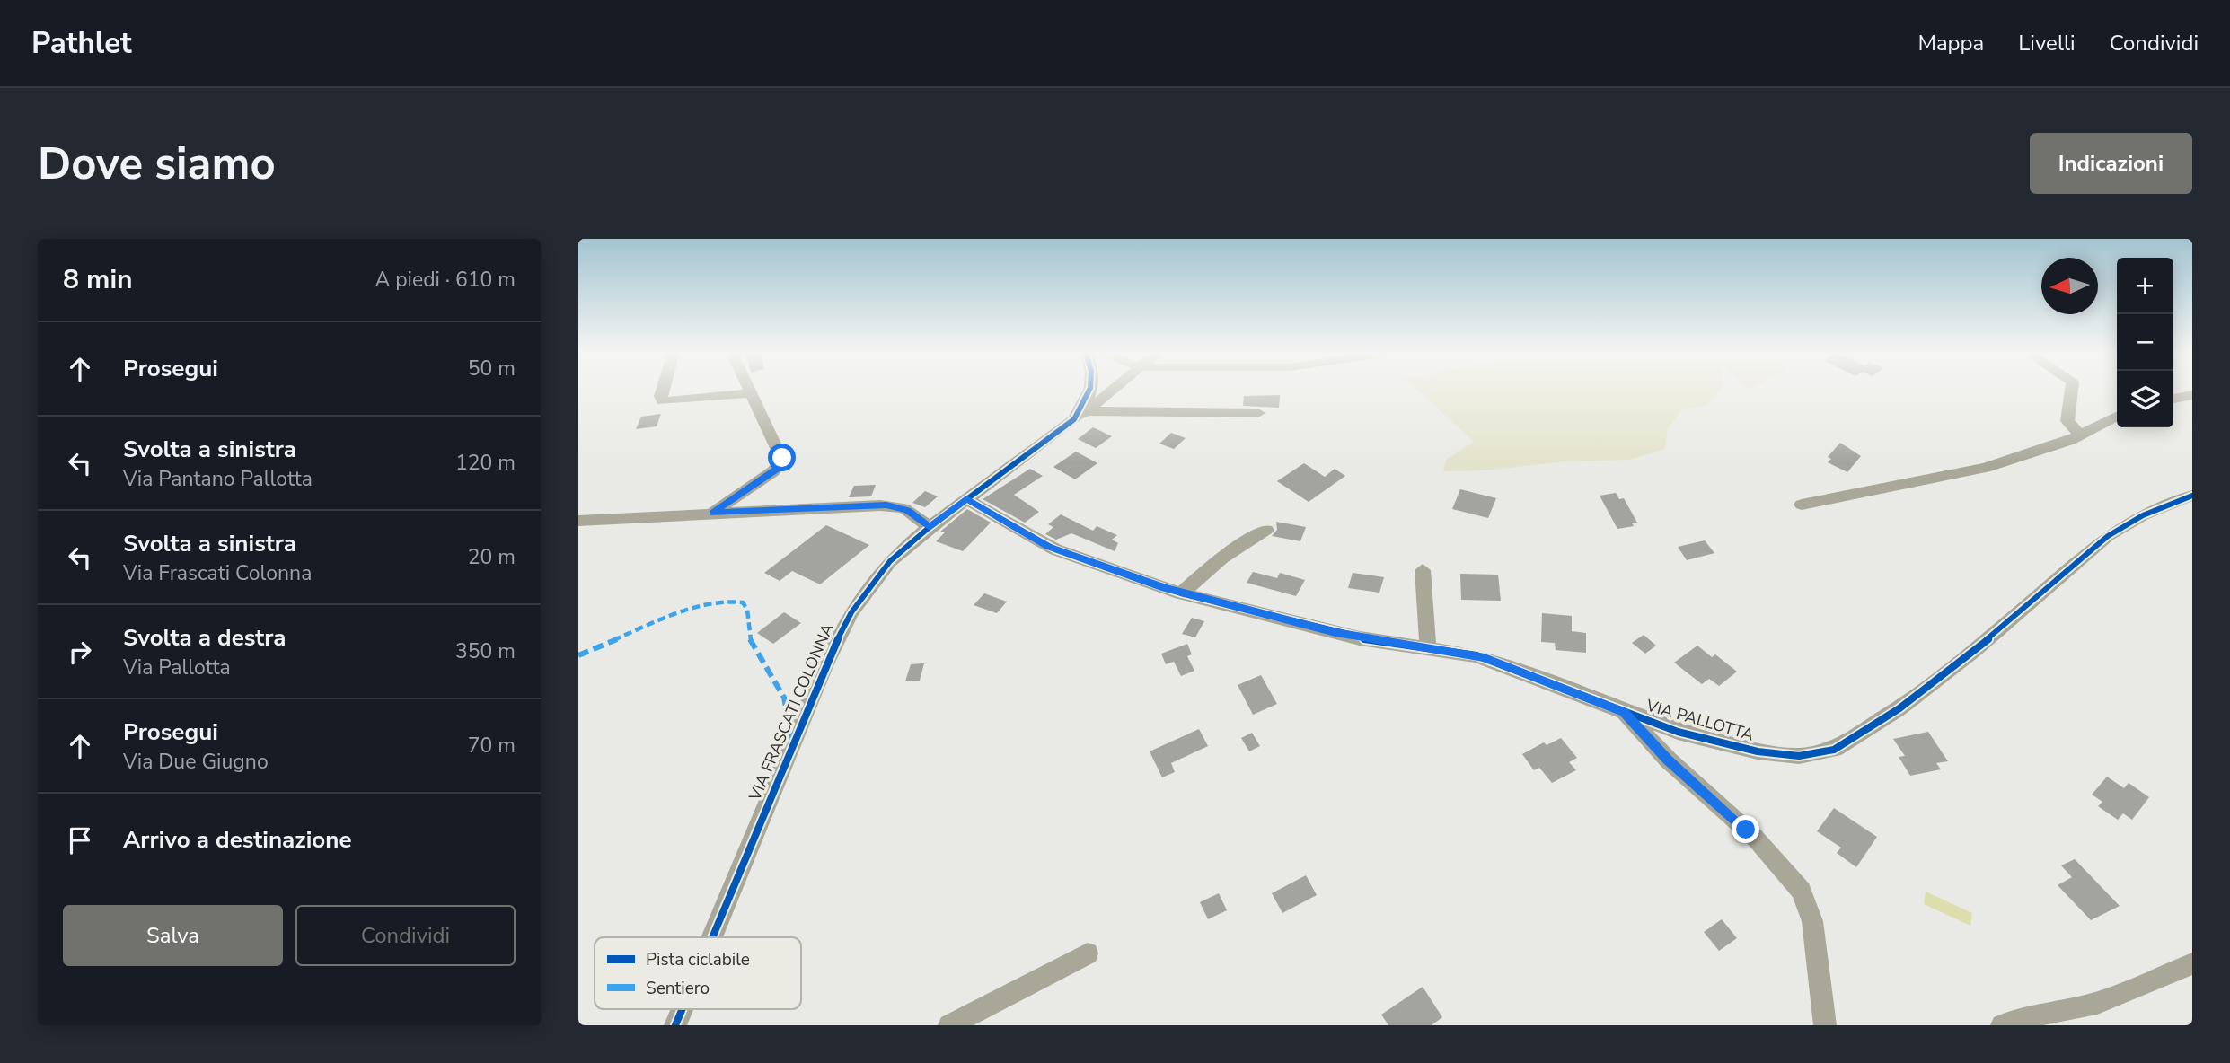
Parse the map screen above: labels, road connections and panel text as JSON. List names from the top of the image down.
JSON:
{
  "streets": {
    "street": ["VIA FRASCATI COLONNA", "VIA PALLOTTA"]
  },
  "crossings": [
    ["VIA FRASCATI COLONNA", "VIA PALLOTTA"]
  ],
  "legend": ["Pista ciclabile", "Sentiero"],
  "north": "left",
  "page": {
    "header": "Pathlet",
    "nav": ["Mappa", "Livelli", "Condividi"],
    "buttons": [
      "Indicazioni",
      ["Salva", "Condividi"]
    ],
    "title": "Dove siamo",
    "heading": ["8 min", "A piedi · 610 m"],
    "map_buttons": ["+", "−"],
    "list": [
      ["Prosegui", "50 m"],
      ["Svolta a sinistra", "Via Pantano Pallotta", "120 m"],
      ["Svolta a sinistra", "Via Frascati Colonna", "20 m"],
      ["Svolta a destra", "Via Pallotta", "350 m"],
      ["Prosegui", "Via Due Giugno", "70 m"],
      "Arrivo a destinazione"
    ]
  }
}
